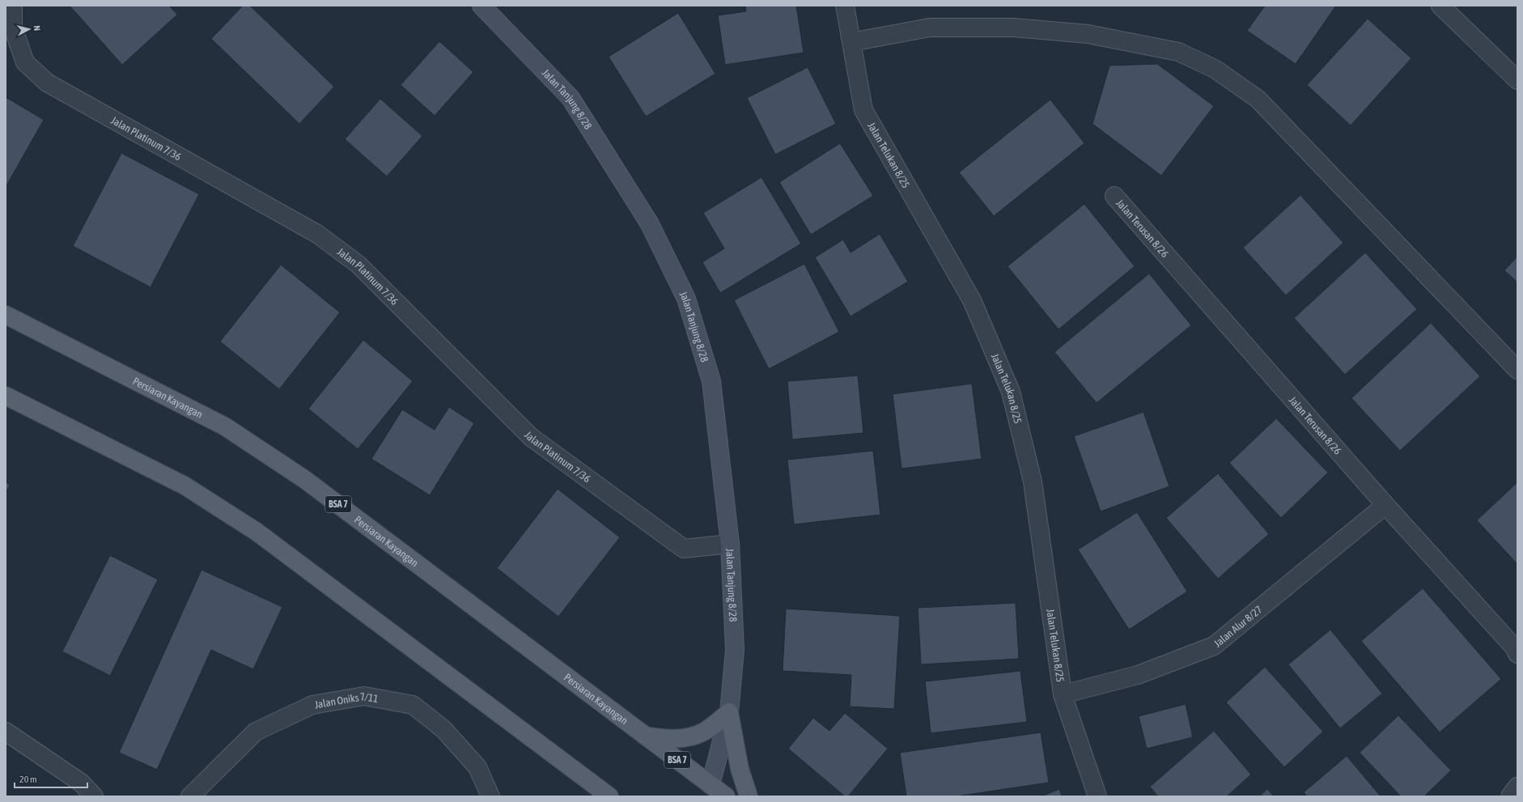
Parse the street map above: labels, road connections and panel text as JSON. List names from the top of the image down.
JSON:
{
  "streets": {
    "main road": ["Persiaran Kayangan", "BSA 7"],
    "street": [
      "Jalan Tanjung 8/28",
      "Jalan Platinum 7/36",
      "Jalan Telukan 8/25",
      "Jalan Terusan 8/26",
      "Jalan Alur 8/27",
      "Jalan Oniks 7/11"
    ]
  },
  "crossings": [
    ["Jalan Tanjung 8/28", "Jalan Platinum 7/36"],
    ["Jalan Tanjung 8/28", "Persiaran Kayangan"],
    ["Jalan Telukan 8/25", "Jalan Alur 8/27"],
    ["Jalan Terusan 8/26", "Jalan Alur 8/27"]
  ],
  "scale_bar": "20 m",
  "north": "right"
}
